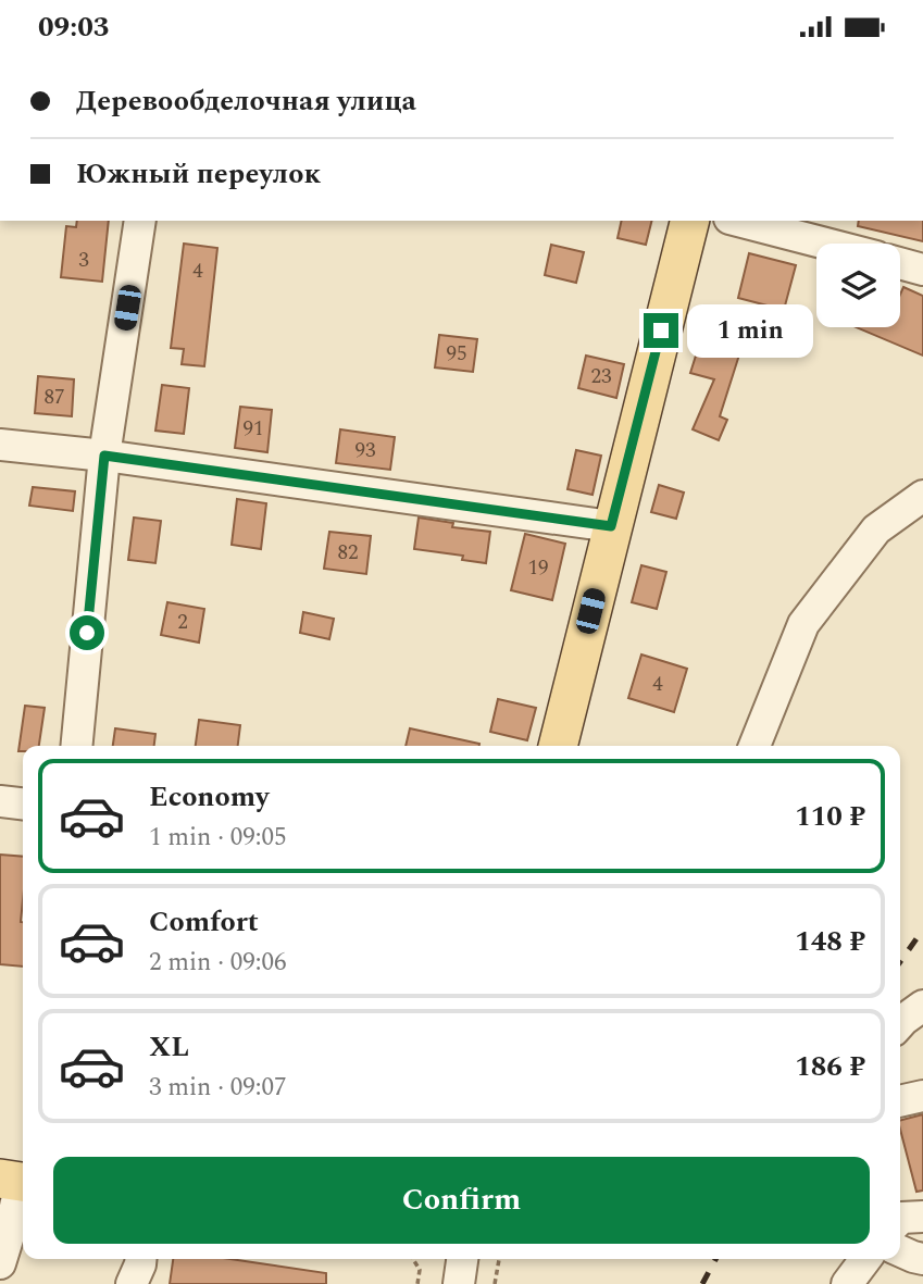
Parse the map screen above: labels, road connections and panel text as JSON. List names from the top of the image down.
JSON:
{
  "house_numbers": [
    "3",
    "4",
    "95",
    "23",
    "87",
    "91",
    "93",
    "82",
    "19",
    "2",
    "4"
  ],
  "page": {
    "status": "09:03",
    "banner": ["Деревообделочная улица", "Южный переулок"],
    "bubble": "1 min",
    "list": [
      {
        "name": "Economy",
        "note": "1 min · 09:05",
        "value": "110 ₽"
      },
      {
        "name": "Comfort",
        "note": "2 min · 09:06",
        "value": "148 ₽"
      },
      {
        "name": "XL",
        "note": "3 min · 09:07",
        "value": "186 ₽"
      }
    ],
    "buttons": "Confirm"
  }
}
